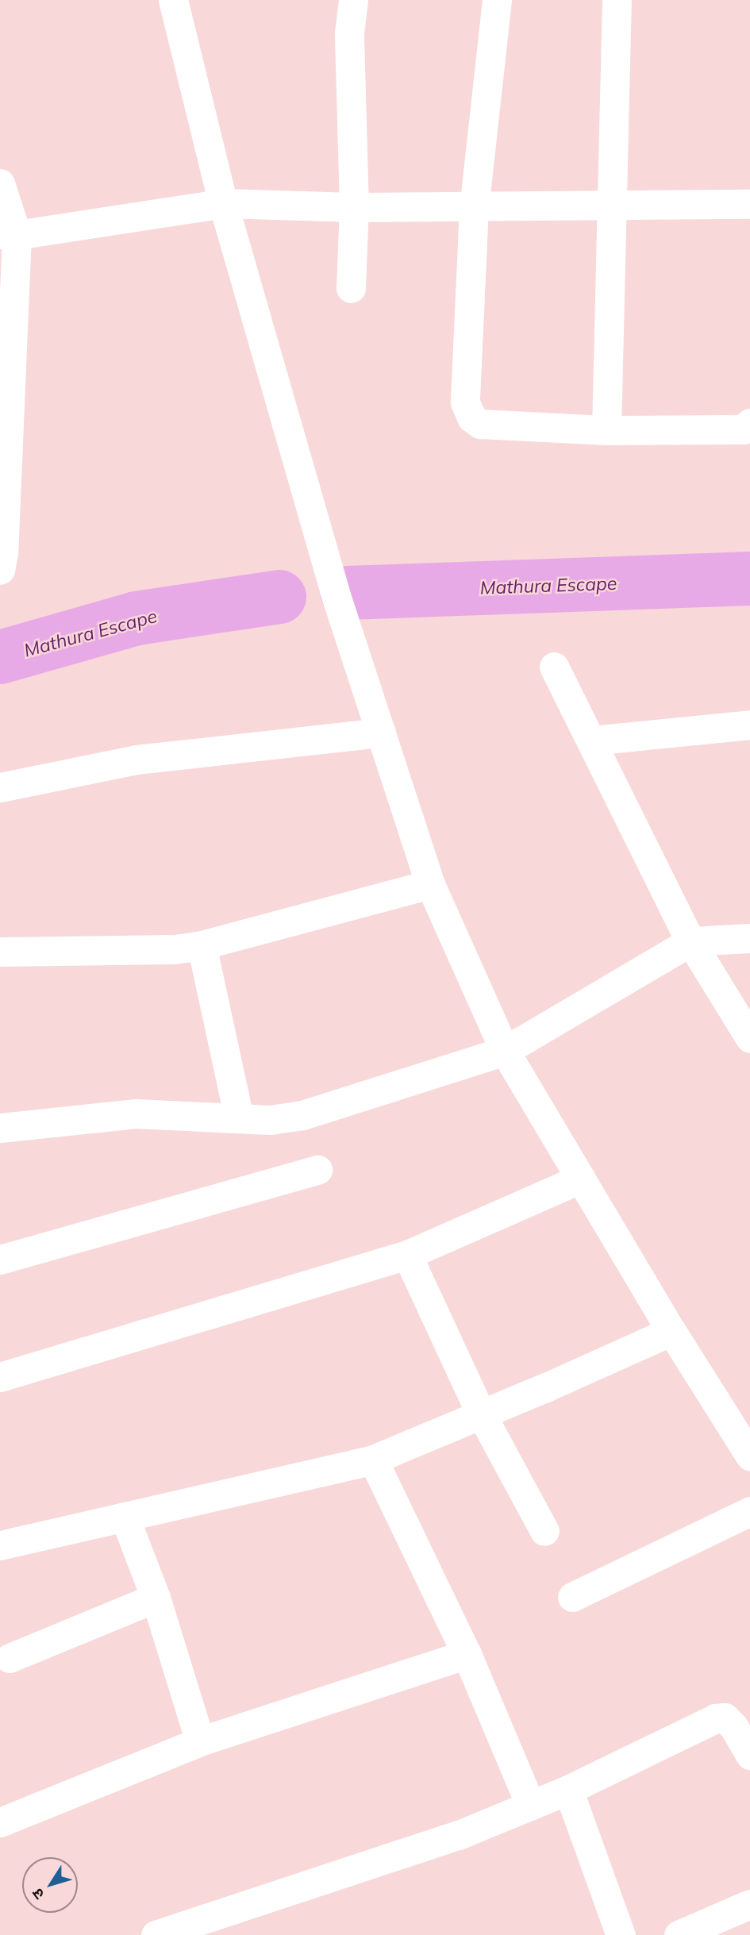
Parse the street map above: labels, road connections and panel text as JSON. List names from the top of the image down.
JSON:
{
  "water": ["Mathura Escape"],
  "north": "bottom left"
}
